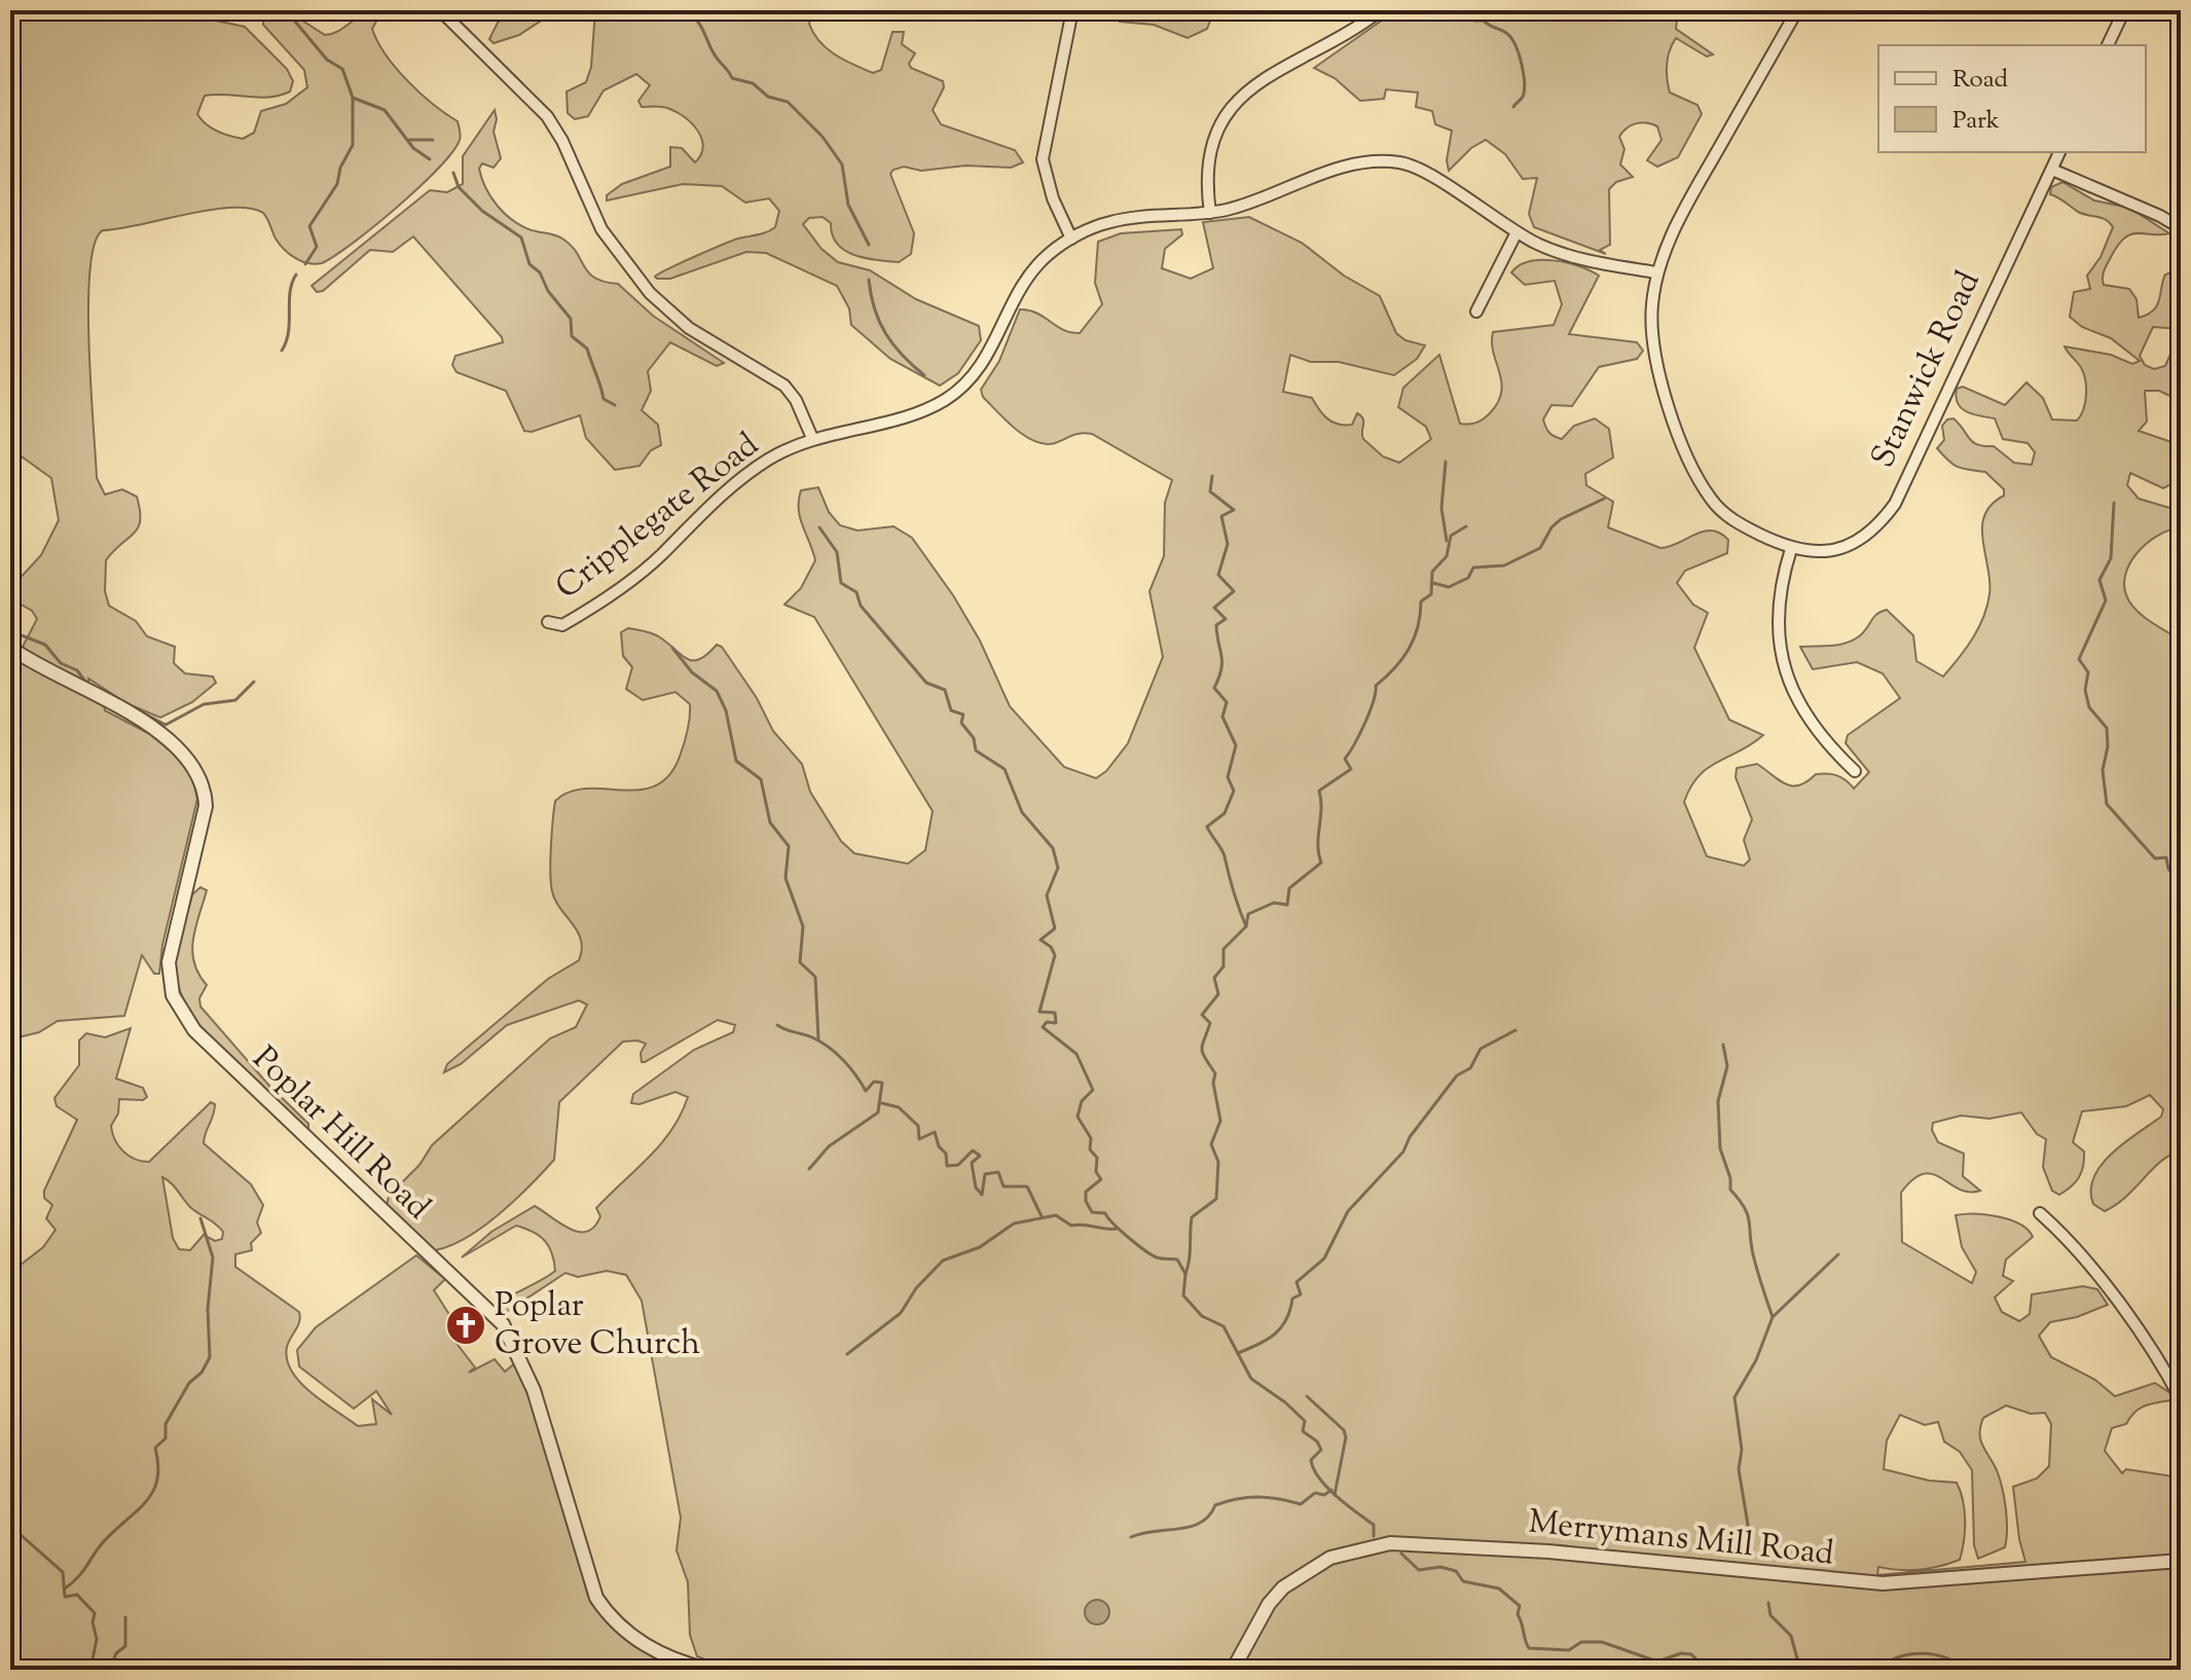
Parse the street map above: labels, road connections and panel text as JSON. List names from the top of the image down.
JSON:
{
  "streets": {
    "street": [
      "Stanwick Road",
      "Cripplegate Road",
      "Poplar Hill Road",
      "Merrymans Mill Road"
    ]
  },
  "places": {
    "church": ["Poplar Grove Church"]
  },
  "legend": ["Road", "Park"]
}
